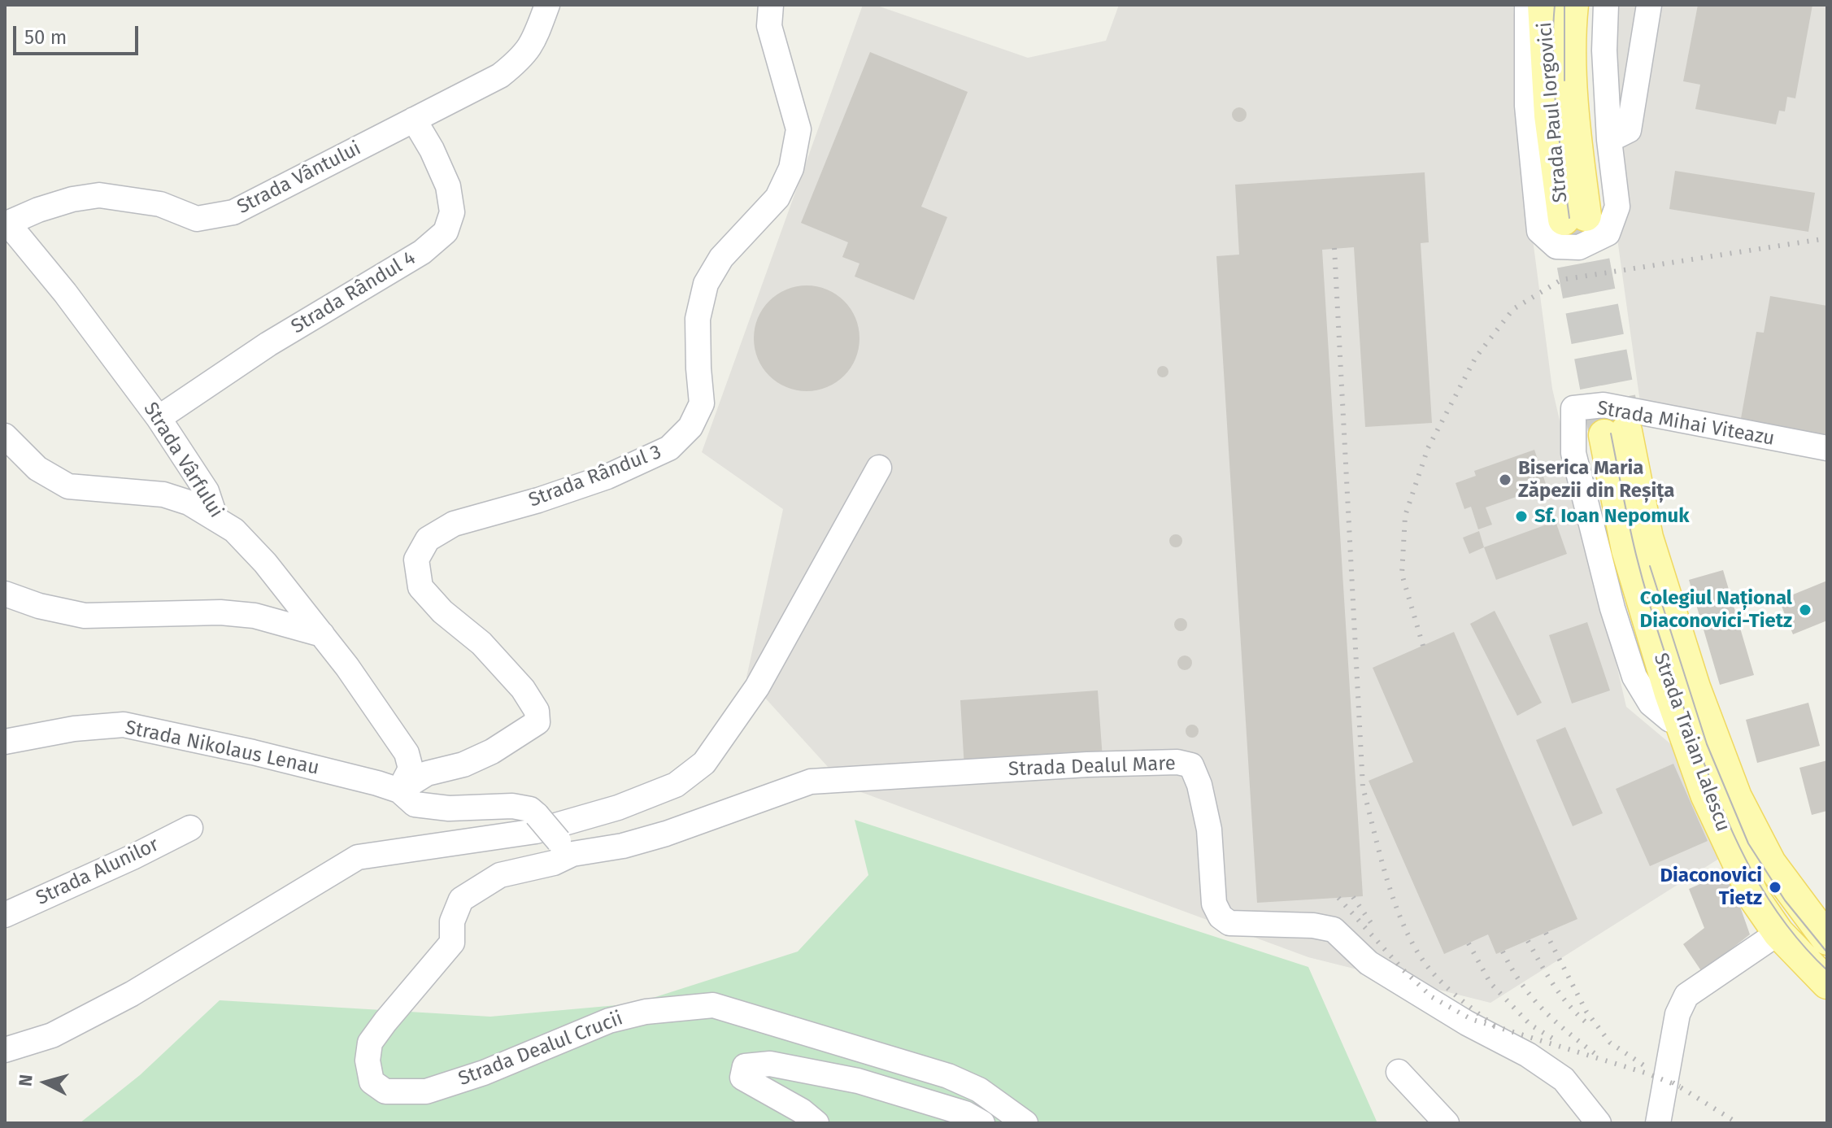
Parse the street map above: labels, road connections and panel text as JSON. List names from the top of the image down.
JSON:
{
  "streets": {
    "main road": ["Strada Paul Iorgovici", "Strada Traian Lalescu"],
    "street": [
      "Strada Vântului",
      "Strada Rândul 4",
      "Strada Mihai Viteazu",
      "Strada Vârfului",
      "Strada Rândul 3",
      "Strada Nikolaus Lenau",
      "Strada Dealul Mare",
      "Strada Alunilor",
      "Strada Dealul Crucii"
    ]
  },
  "crossings": [
    ["Strada Vântului", "Strada Rândul 4"],
    ["Strada Vântului", "Strada Vârfului"],
    ["Strada Rândul 4", "Strada Vârfului"],
    ["Strada Mihai Viteazu", "Strada Traian Lalescu"],
    ["Strada Vârfului", "Strada Rândul 3"],
    ["Strada Vârfului", "Strada Nikolaus Lenau"],
    ["Strada Rândul 3", "Strada Nikolaus Lenau"],
    ["Strada Nikolaus Lenau", "Strada Dealul Mare"],
    ["Strada Nikolaus Lenau", "Strada Dealul Crucii"],
    ["Strada Dealul Mare", "Strada Dealul Crucii"]
  ],
  "places": [
    "Biserica Maria Zăpezii din Reșița",
    "Sf. Ioan Nepomuk",
    "Colegiul Național Diaconovici-Tietz",
    "Diaconovici Tietz"
  ],
  "scale_bar": "50 m",
  "north": "left"
}
